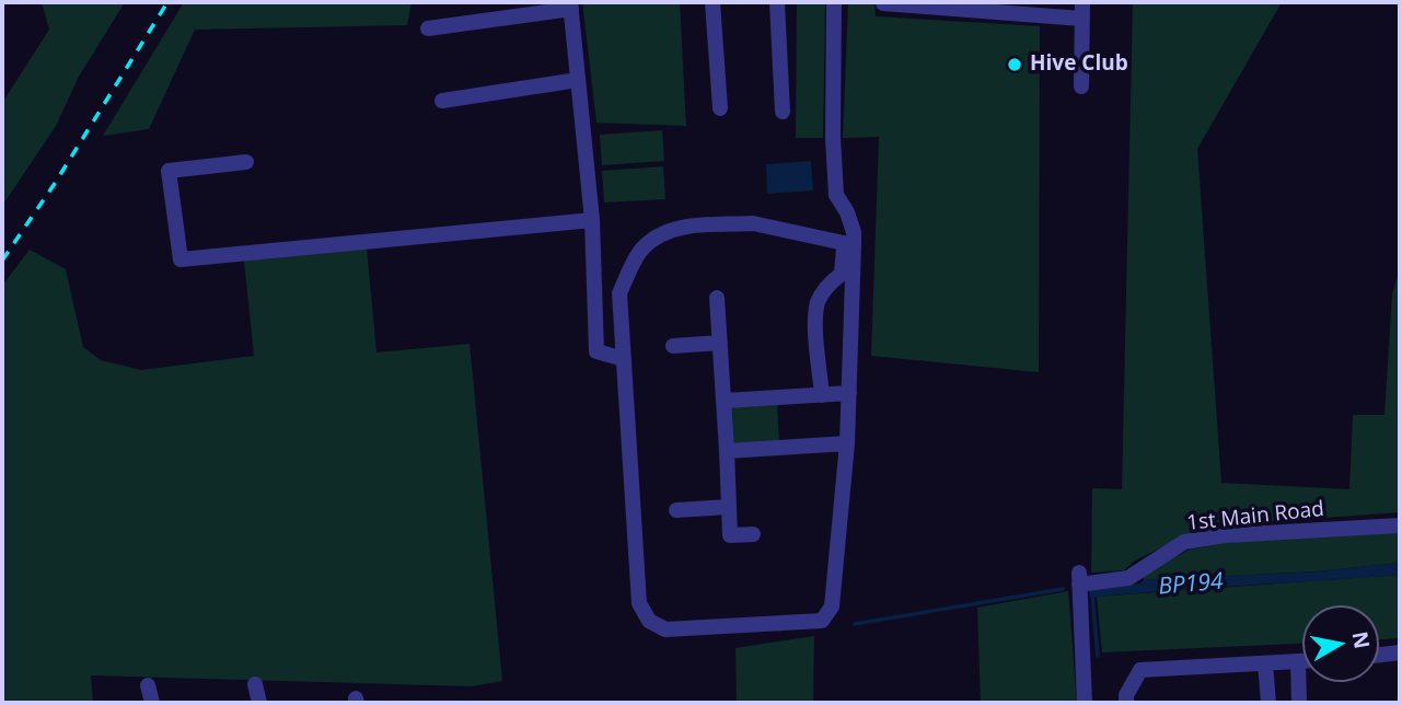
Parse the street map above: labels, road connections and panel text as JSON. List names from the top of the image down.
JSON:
{
  "streets": {
    "street": ["1st Main Road"]
  },
  "water": ["BP194"],
  "places": ["Hive Club"],
  "north": "right"
}
